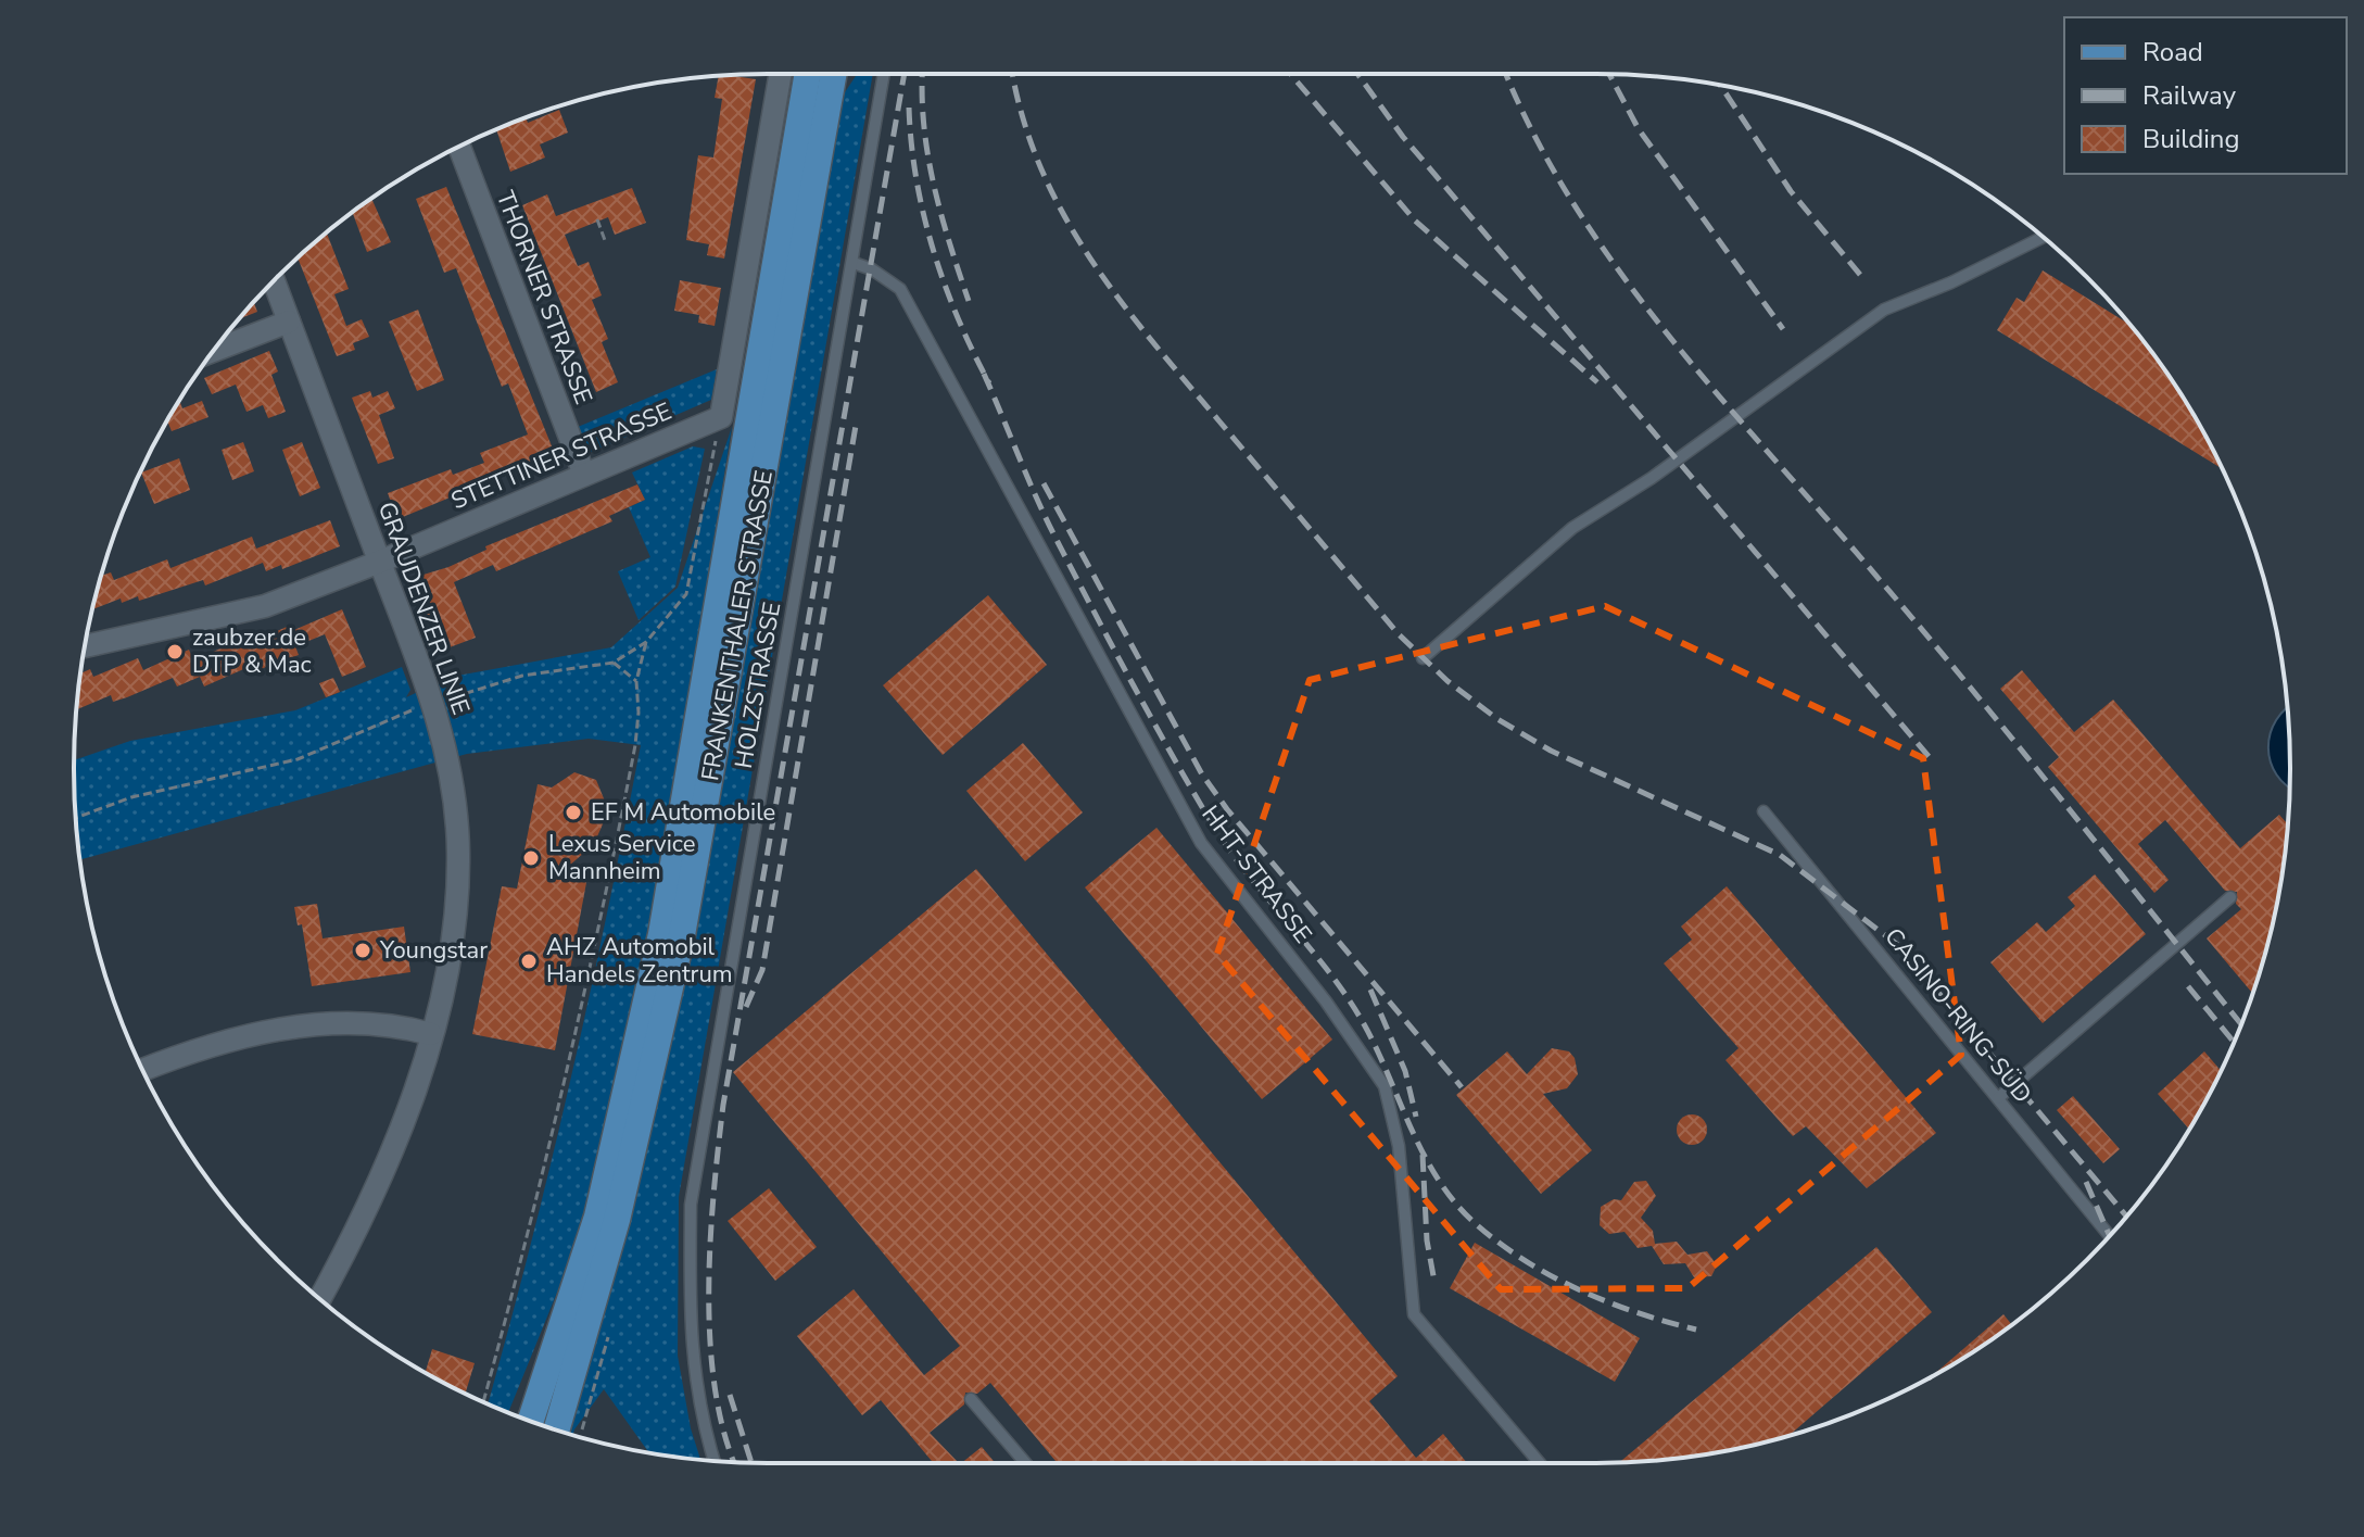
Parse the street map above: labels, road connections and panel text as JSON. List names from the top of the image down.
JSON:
{
  "streets": {
    "main road": ["FRANKENTHALER STRASSE"],
    "street": ["THORNER STRASSE", "STETTINER STRASSE", "GRAUDENZER LINIE"],
    "lane": ["HOLZSTRASSE", "HHT-STRASSE", "CASINO-RING-SÜD"]
  },
  "crossings": [
    ["THORNER STRASSE", "STETTINER STRASSE"],
    ["STETTINER STRASSE", "GRAUDENZER LINIE"],
    ["HOLZSTRASSE", "HHT-STRASSE"]
  ],
  "places": [
    "zaubzer.de DTP & Mac",
    "EF M Automobile",
    "Lexus Service Mannheim",
    "Youngstar",
    "AHZ Automobil Handels Zentrum"
  ],
  "legend": ["Road", "Railway", "Building"]
}
